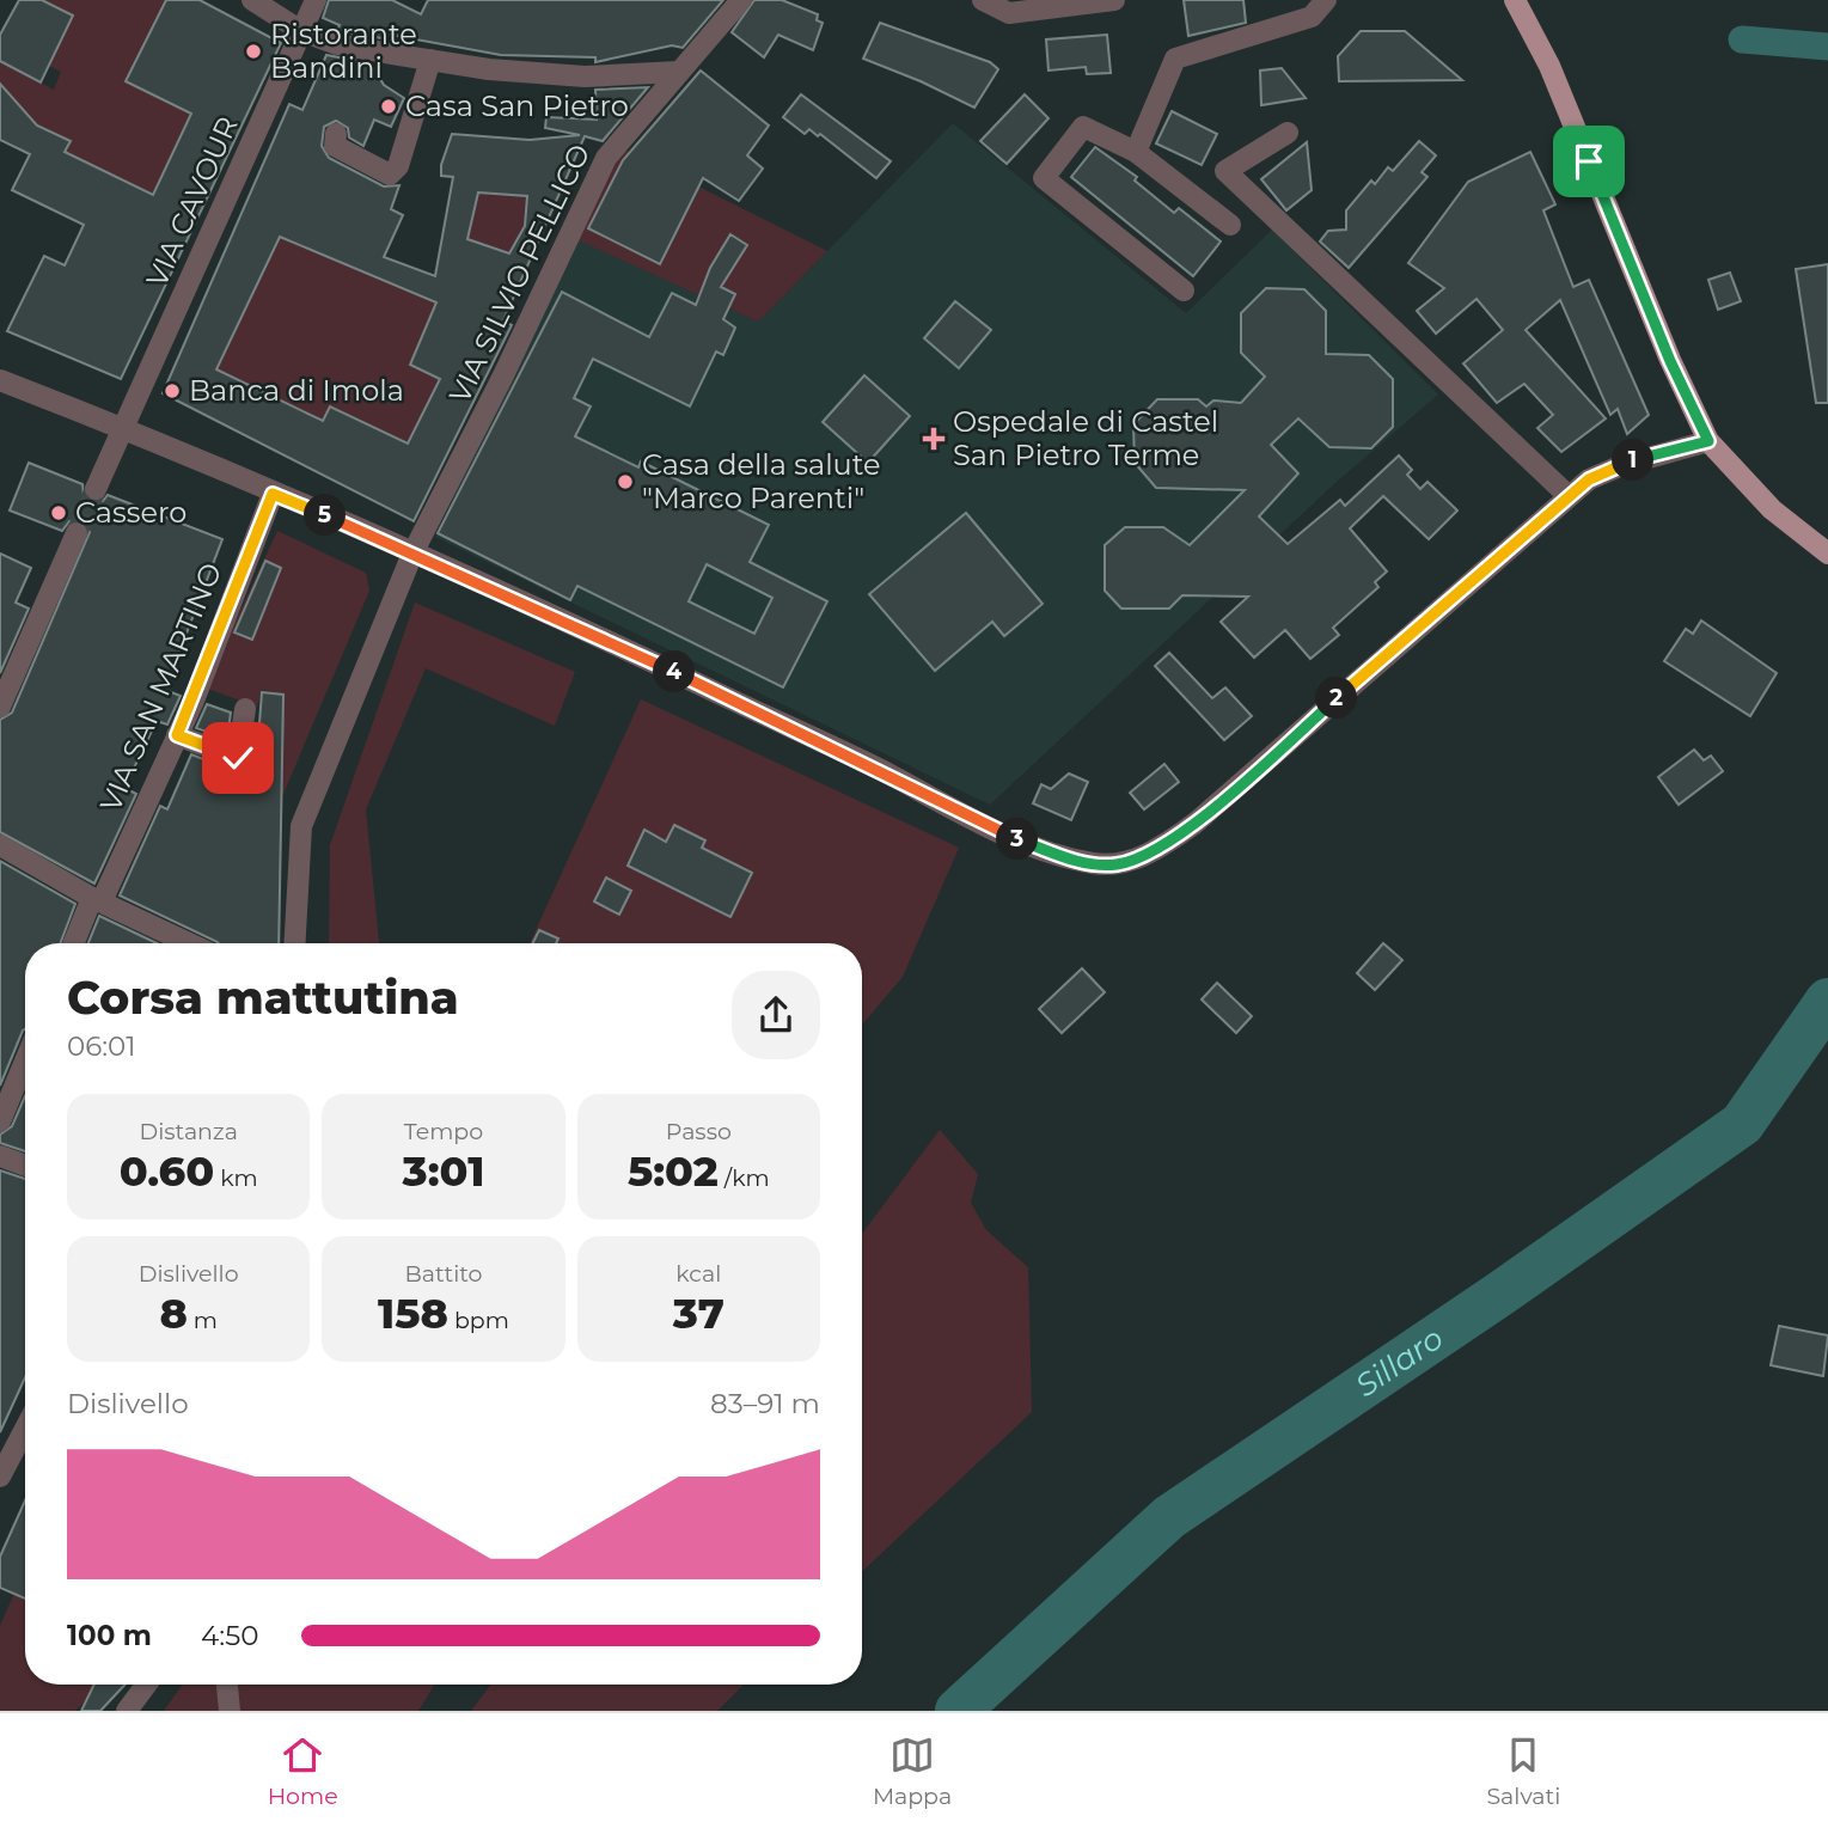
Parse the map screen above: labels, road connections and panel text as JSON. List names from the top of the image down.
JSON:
{
  "streets": {
    "street": ["VIA CAVOUR", "VIA SILVIO PELLICO", "VIA SAN MARTINO"]
  },
  "water": ["Sillaro"],
  "places": {
    "other": [
      "Ristorante Bandini",
      "Casa San Pietro",
      "Banca di Imola",
      "Casa della salute \"Marco Parenti\"",
      "Cassero"
    ],
    "health": ["Ospedale di Castel San Pietro Terme"]
  },
  "page": {
    "pins": [
      "1",
      "5",
      "4",
      "2",
      "3"
    ],
    "heading": ["Corsa mattutina", "06:01"],
    "stats": [
      ["Distanza", "0.60 km"],
      ["Tempo", "3:01"],
      ["Passo", "5:02 /km"],
      ["Dislivello", "8 m"],
      ["Battito", "158 bpm"],
      ["kcal", "37"]
    ],
    "chart": ["Dislivello", "83–91 m"],
    "list": [
      {
        "name": "100 m",
        "note": "4:50"
      }
    ],
    "tabs": ["Home", "Mappa", "Salvati"]
  }
}
